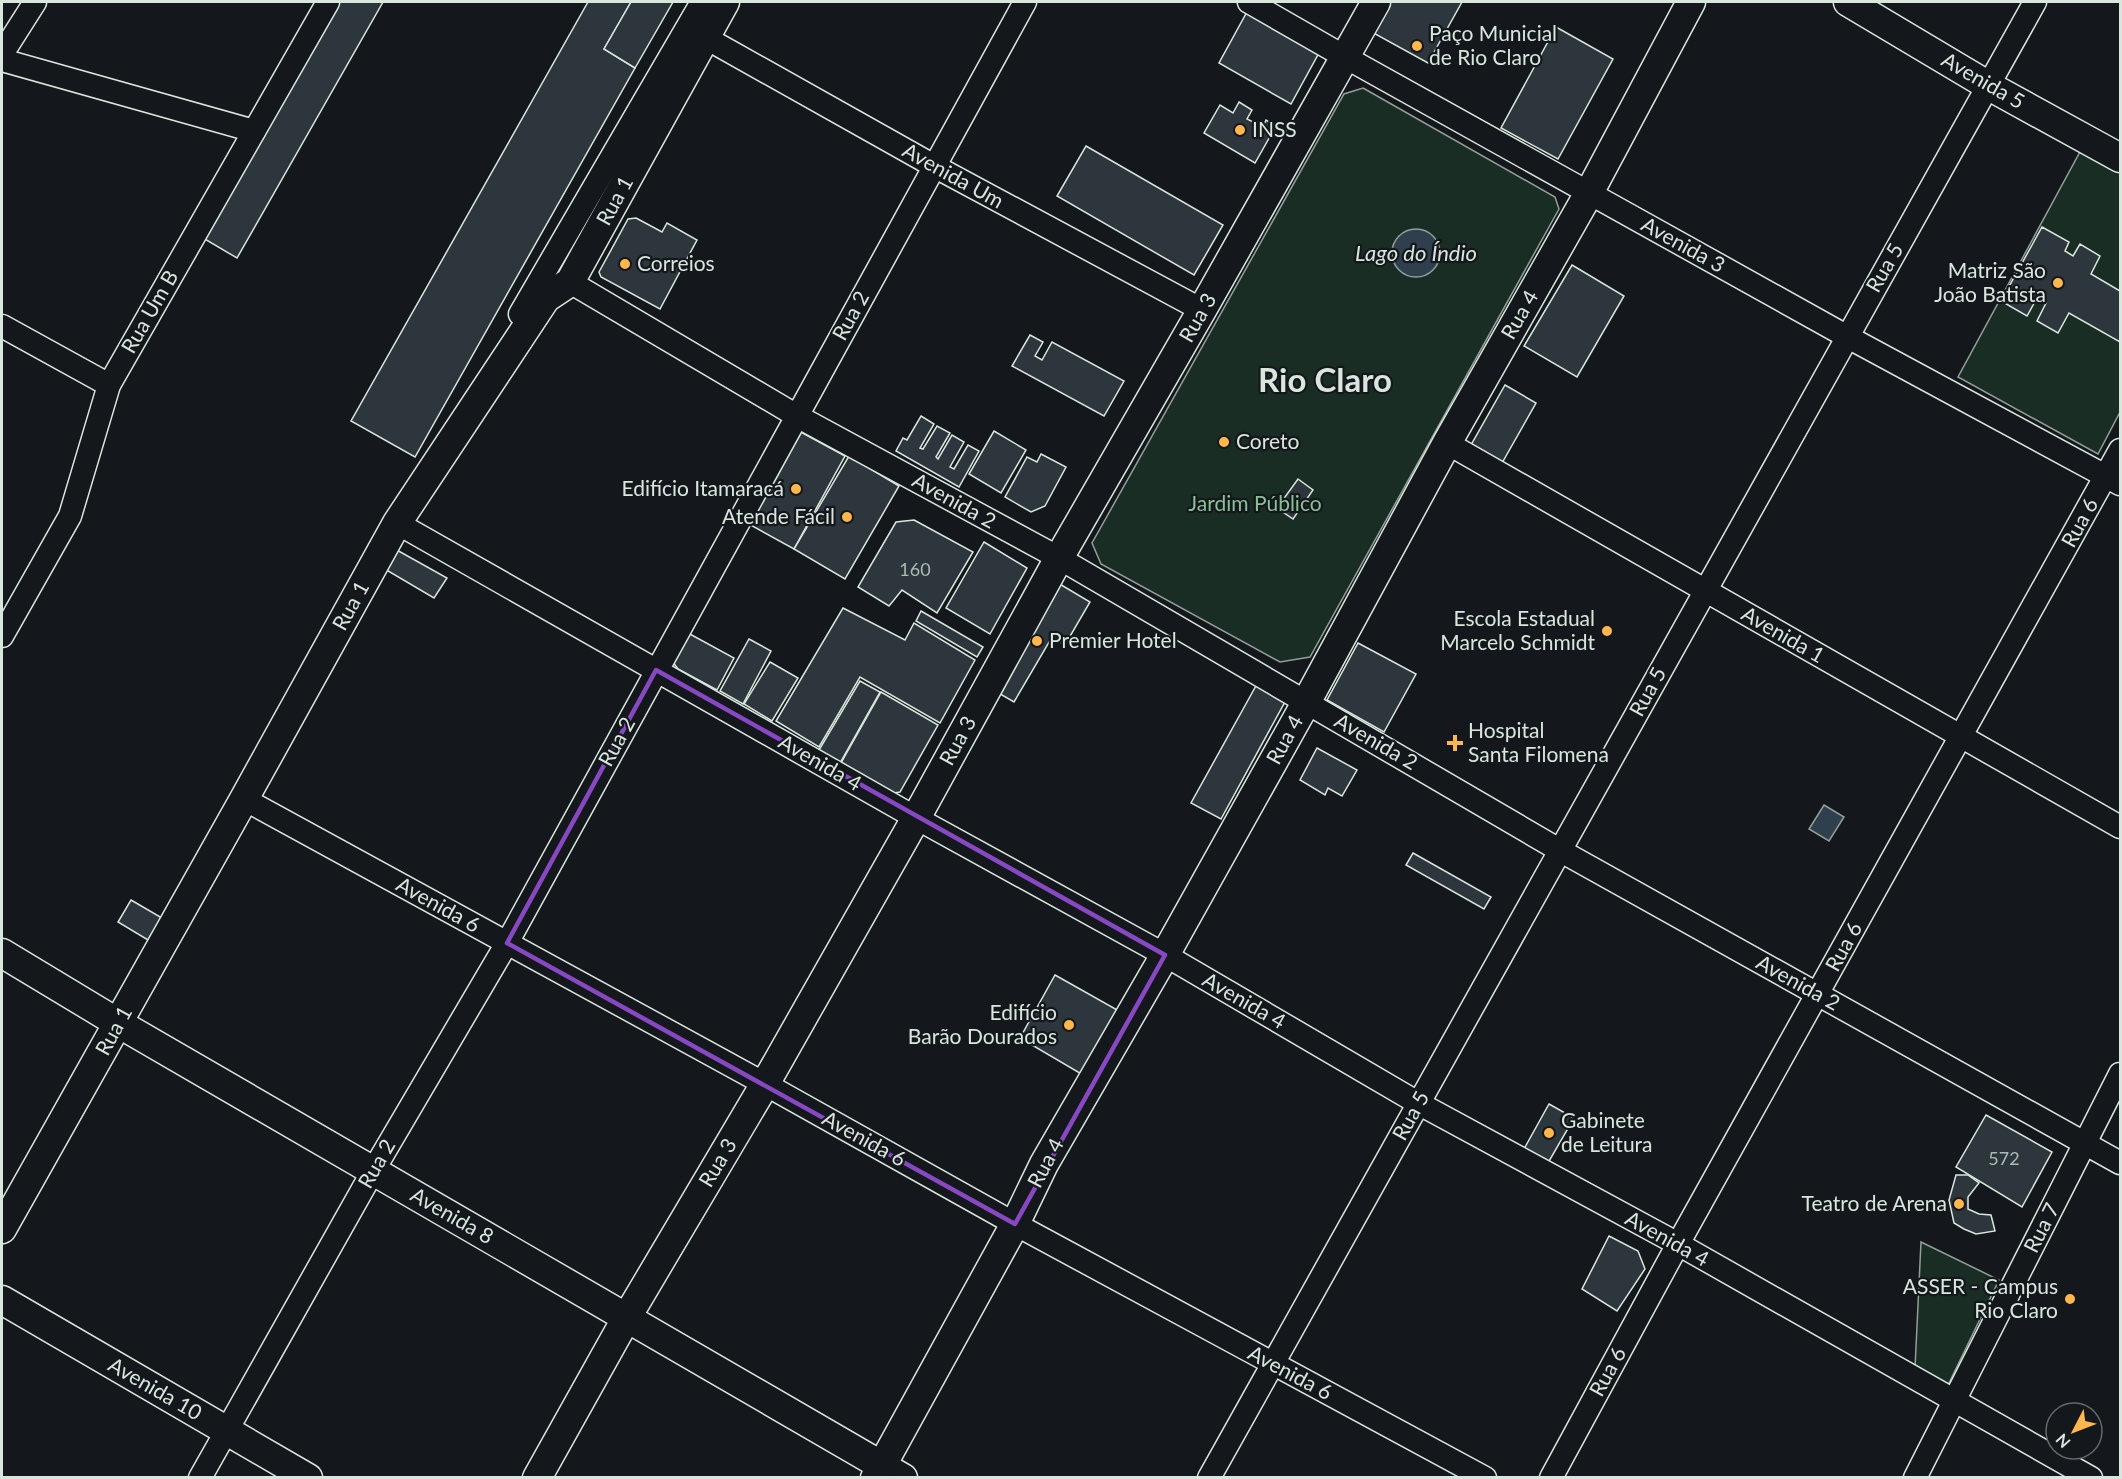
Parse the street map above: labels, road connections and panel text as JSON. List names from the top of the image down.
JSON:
{
  "streets": {
    "main road": [
      "Avenida 5",
      "Rua 1",
      "Rua 4",
      "Rua 3",
      "Avenida 8",
      "Avenida 10"
    ],
    "street": [
      "Avenida Um",
      "Avenida 3",
      "Rua 5",
      "Rua Um B",
      "Rua 2",
      "Avenida 2",
      "Rua 6",
      "Avenida 1",
      "Avenida 4",
      "Avenida 6",
      "Rua 7"
    ]
  },
  "crossings": [
    ["Avenida 5", "Rua 5"],
    ["Avenida Um", "Rua 1"],
    ["Avenida Um", "Rua 2"],
    ["Avenida Um", "Rua 3"],
    ["Rua 1", "Avenida 2"],
    ["Rua 1", "Avenida 4"],
    ["Rua 1", "Avenida 6"],
    ["Rua 1", "Avenida 8"],
    ["Avenida 3", "Rua 5"],
    ["Avenida 3", "Rua 4"],
    ["Avenida 3", "Rua 3"],
    ["Avenida 3", "Rua 6"],
    ["Rua 5", "Avenida 2"],
    ["Rua 5", "Avenida 1"],
    ["Rua 5", "Avenida 4"],
    ["Rua 5", "Avenida 6"],
    ["Rua 4", "Avenida 2"],
    ["Rua 4", "Avenida 1"],
    ["Rua 4", "Avenida 4"],
    ["Rua 4", "Avenida 6"],
    ["Rua 4", "Avenida 8"],
    ["Rua 2", "Avenida 2"],
    ["Rua 2", "Avenida 4"],
    ["Rua 2", "Avenida 6"],
    ["Rua 2", "Avenida 8"],
    ["Rua 2", "Avenida 10"],
    ["Rua 3", "Avenida 2"],
    ["Rua 3", "Avenida 4"],
    ["Rua 3", "Avenida 6"],
    ["Rua 3", "Avenida 8"],
    ["Avenida 2", "Rua 6"],
    ["Avenida 2", "Rua 7"],
    ["Rua 6", "Avenida 1"],
    ["Rua 6", "Avenida 4"],
    ["Avenida 4", "Rua 7"]
  ],
  "districts": ["Rio Claro"],
  "water": ["Lago do Índio"],
  "parks": ["Jardim Público"],
  "places": {
    "other": [
      "Paço Municial de Rio Claro",
      "INSS",
      "Correios",
      "Matriz São João Batista",
      "Coreto",
      "Edifício Itamaracá",
      "Atende Fácil",
      "Escola Estadual Marcelo Schmidt",
      "Premier Hotel",
      "Edifício Barão Dourados",
      "Gabinete de Leitura",
      "Teatro de Arena",
      "ASSER - Campus Rio Claro"
    ],
    "health": ["Hospital Santa Filomena"]
  },
  "house_numbers": ["160", "572"],
  "north": "bottom left"
}
